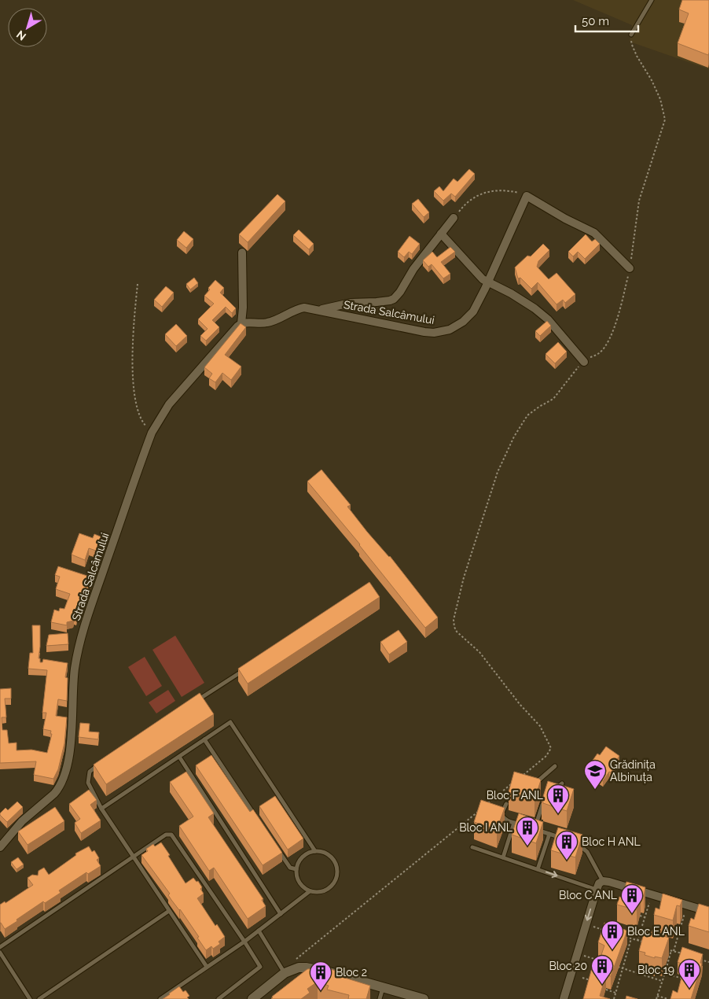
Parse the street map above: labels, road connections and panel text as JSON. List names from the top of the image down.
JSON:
{
  "streets": {
    "street": ["Strada Salcâmului"]
  },
  "places": {
    "school or university": ["Grădinița Albinuța"],
    "building": [
      "Bloc F ANL",
      "Bloc I ANL",
      "Bloc H ANL",
      "Bloc C ANL",
      "Bloc E ANL",
      "Bloc 20",
      "Bloc 19",
      "Bloc 2"
    ]
  },
  "scale_bar": "50 m",
  "north": "bottom left"
}
